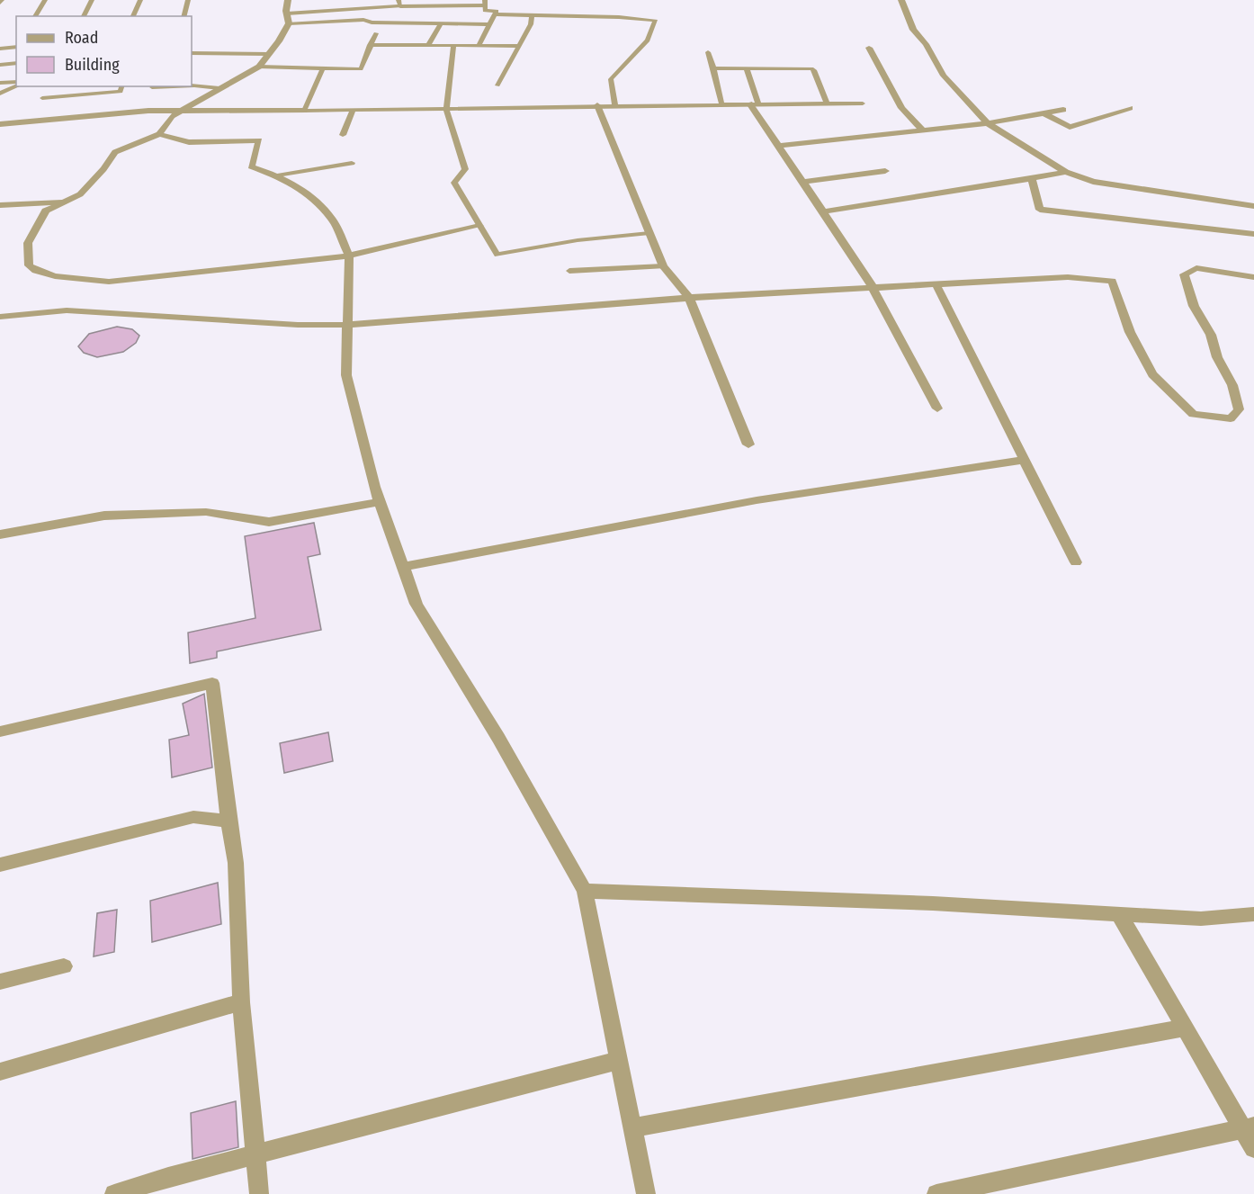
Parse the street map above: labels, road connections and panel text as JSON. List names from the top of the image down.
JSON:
{
  "legend": ["Road", "Building"]
}
